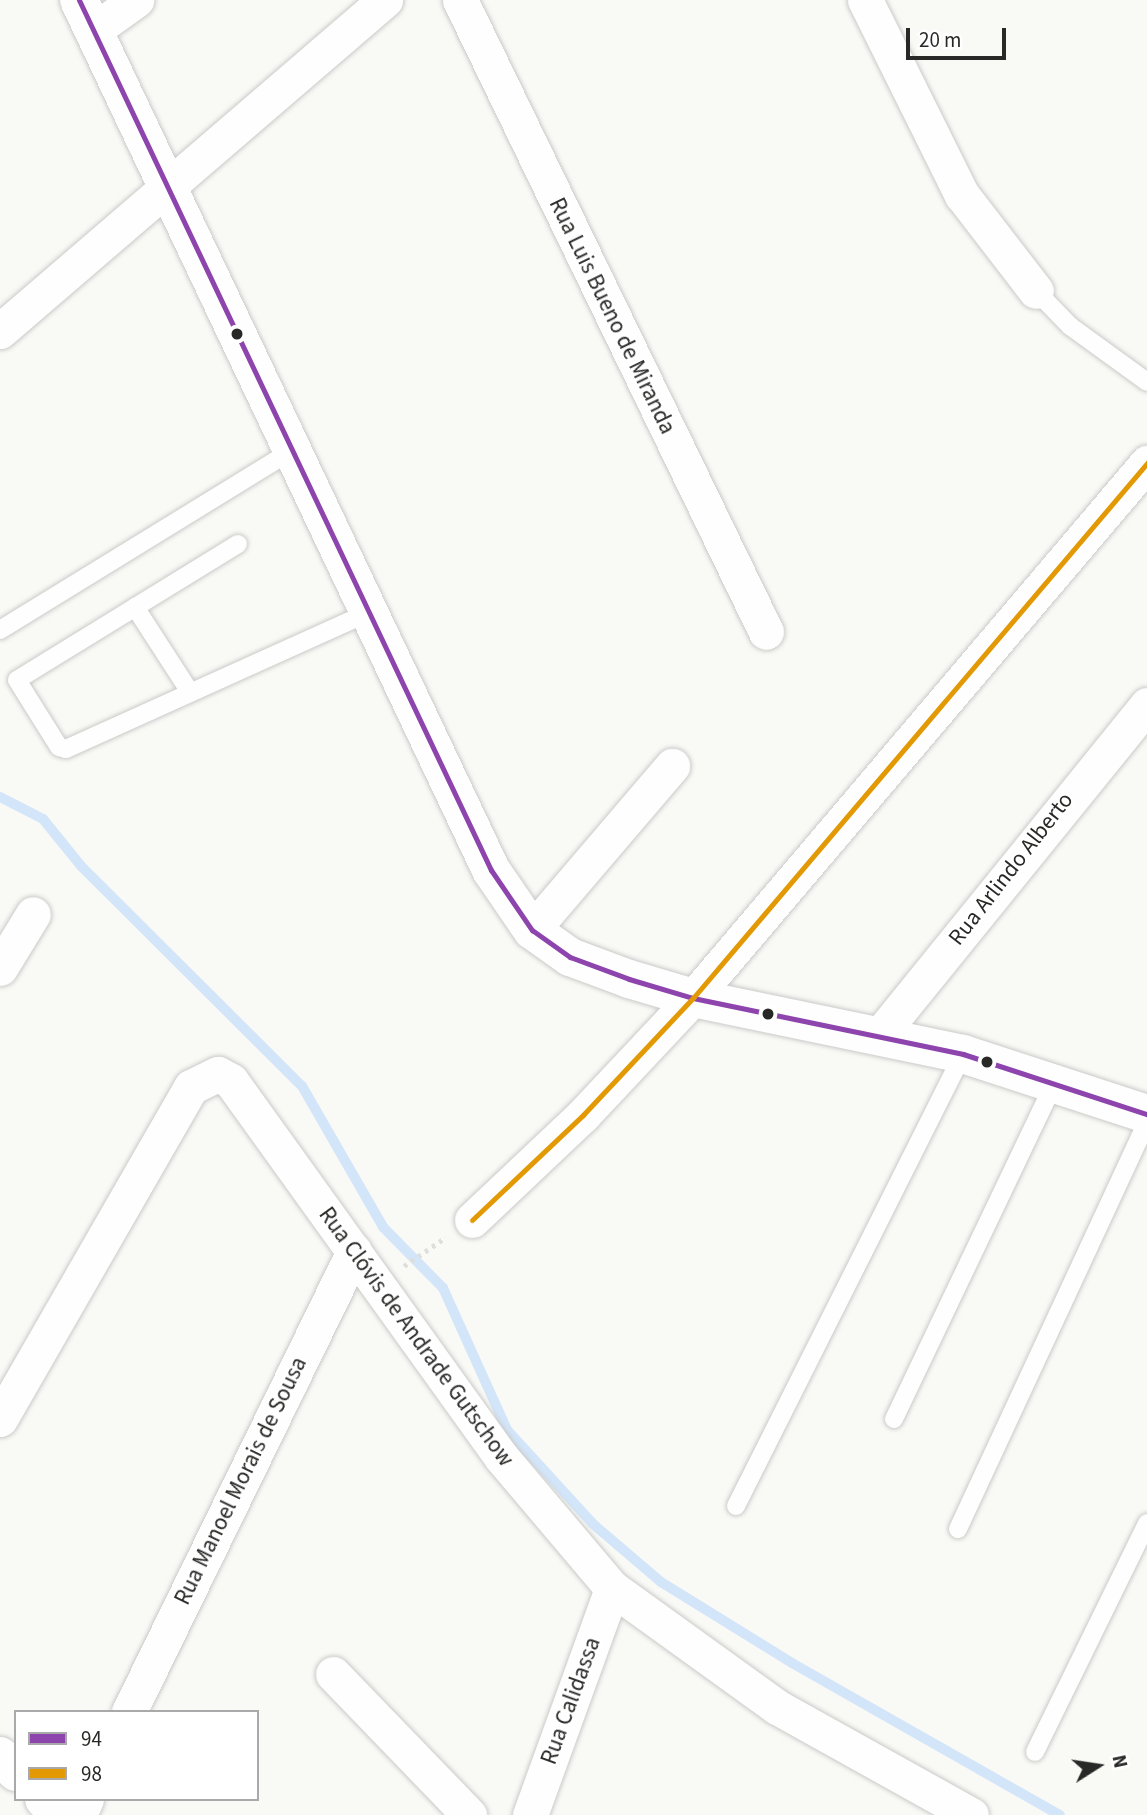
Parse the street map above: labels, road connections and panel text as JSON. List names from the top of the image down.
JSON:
{
  "streets": {
    "street": [
      "Rua Luis Bueno de Miranda",
      "Rua Arlindo Alberto",
      "Rua Clóvis de Andrade Gutschow",
      "Rua Manoel Morais de Sousa",
      "Rua Calidassa"
    ]
  },
  "crossings": [
    ["Rua Clóvis de Andrade Gutschow", "Rua Manoel Morais de Sousa"],
    ["Rua Clóvis de Andrade Gutschow", "Rua Calidassa"]
  ],
  "lines": ["transit line 94", "transit line 98"],
  "legend": ["94", "98"],
  "scale_bar": "20 m",
  "north": "right"
}
